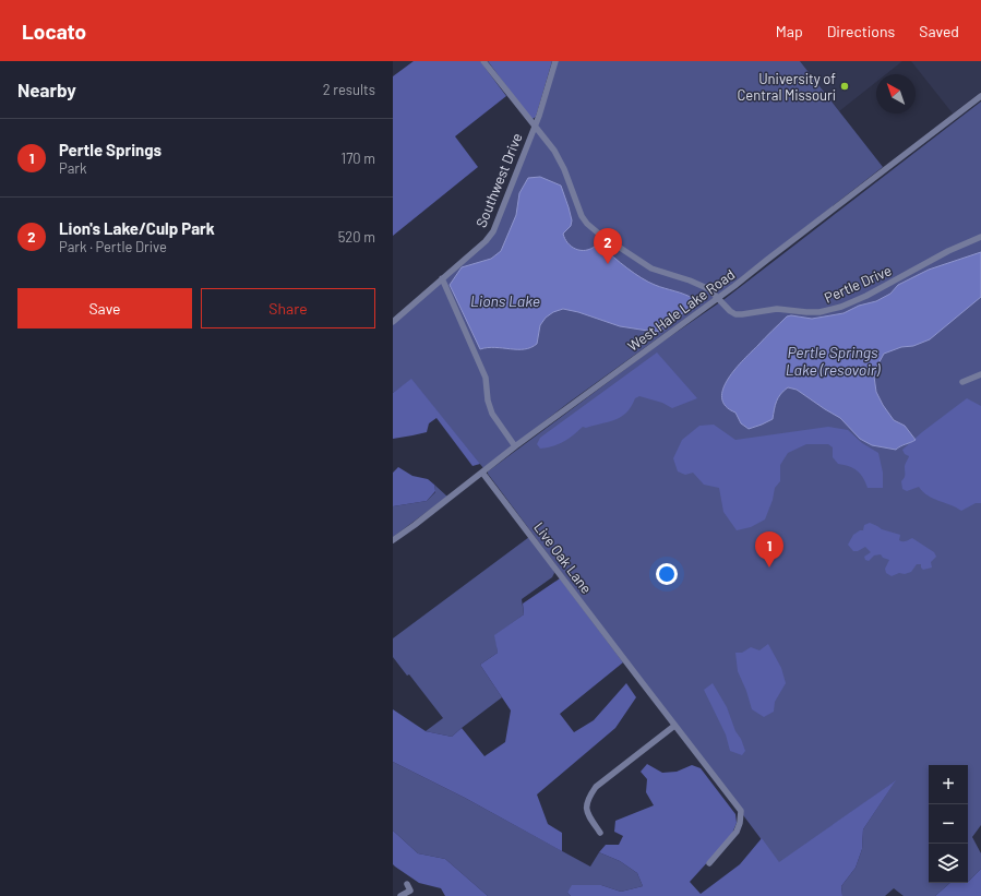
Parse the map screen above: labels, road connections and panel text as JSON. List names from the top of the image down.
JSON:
{
  "streets": {
    "street": [
      "Southwest Drive",
      "Pertle Drive",
      "West Hale Lake Road",
      "Live Oak Lane"
    ]
  },
  "crossings": [
    ["Southwest Drive", "Pertle Drive"],
    ["Pertle Drive", "West Hale Lake Road"],
    ["West Hale Lake Road", "Live Oak Lane"]
  ],
  "water": ["Lions Lake", "Pertle Springs Lake (resovoir)"],
  "places": ["University of Central Missouri"],
  "north": "top left",
  "page": {
    "header": "Locato",
    "nav": ["Map", "Directions", "Saved"],
    "heading": ["Nearby", "2 results"],
    "list": [
      {
        "mark": "1",
        "name": "Pertle Springs",
        "note": "Park",
        "value": "170 m"
      },
      {
        "mark": "2",
        "name": "Lion's Lake/Culp Park",
        "note": "Park · Pertle Drive",
        "value": "520 m"
      }
    ],
    "pins": ["2", "1"],
    "buttons": ["Save", "Share"],
    "map_buttons": ["+", "−"]
  }
}
